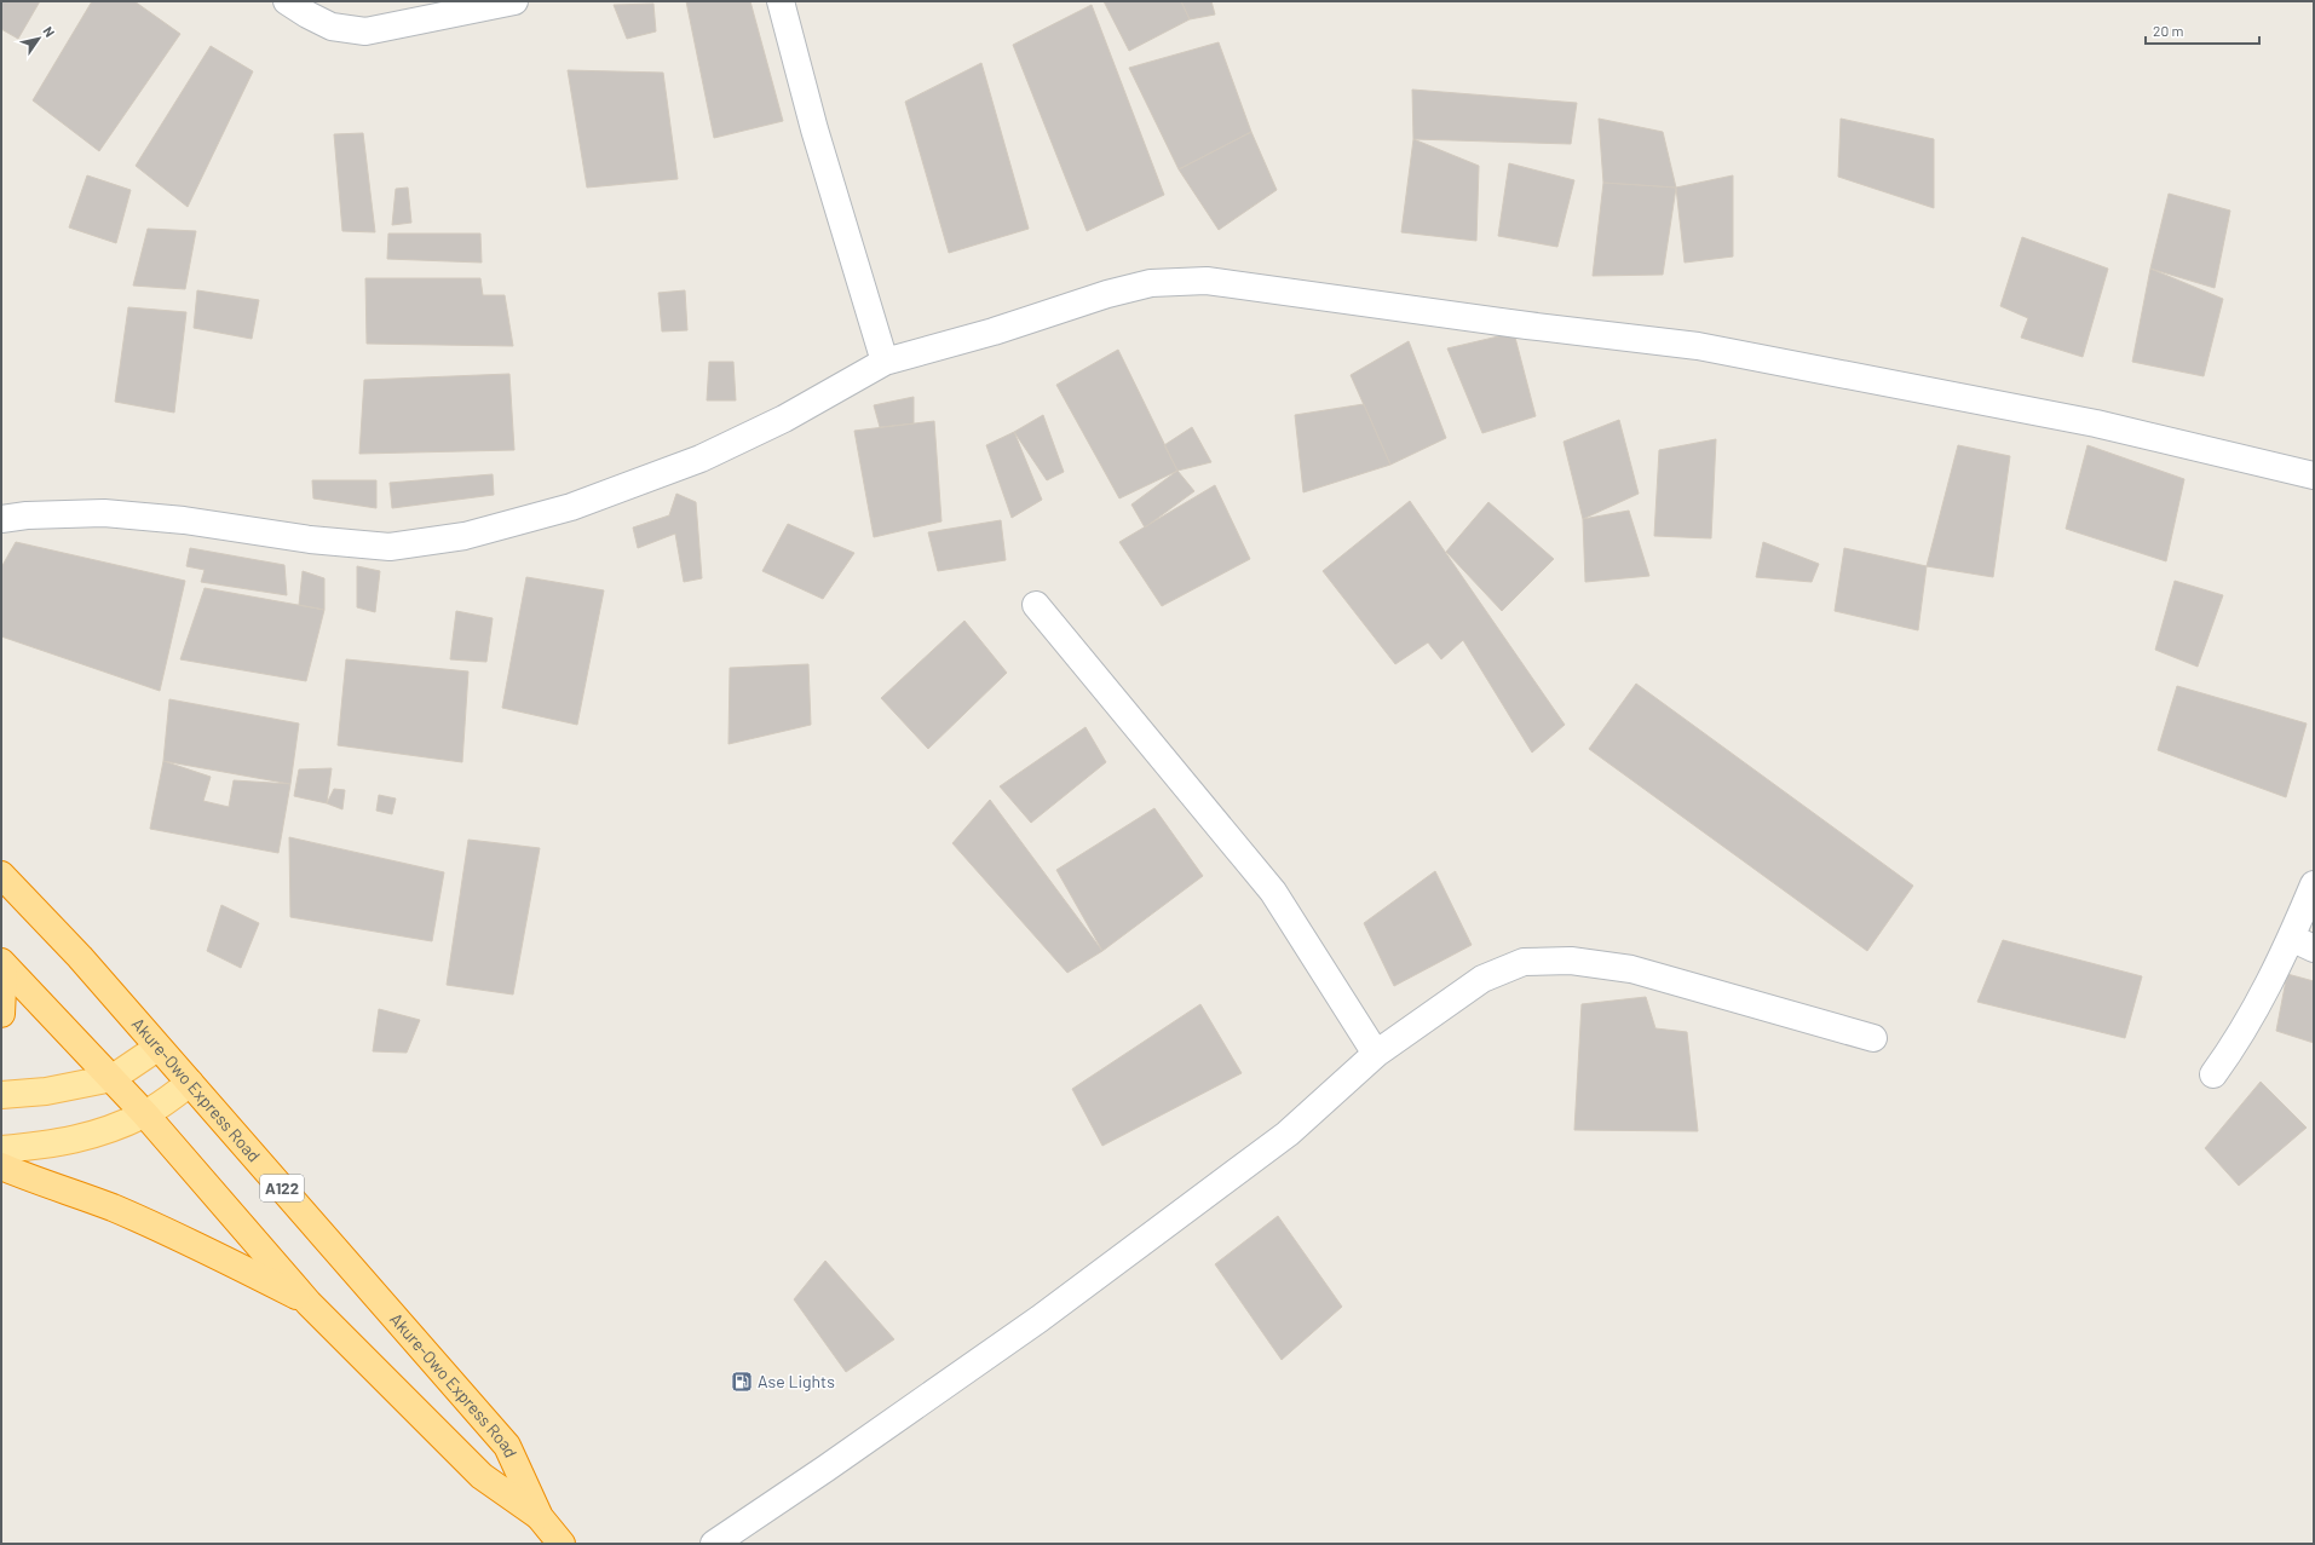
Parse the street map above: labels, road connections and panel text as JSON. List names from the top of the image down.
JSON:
{
  "streets": {
    "highway": ["Akure-Owo Express Road", "A122"]
  },
  "places": {
    "fuel station": ["Ase Lights"]
  },
  "scale_bar": "20 m",
  "north": "top right"
}
